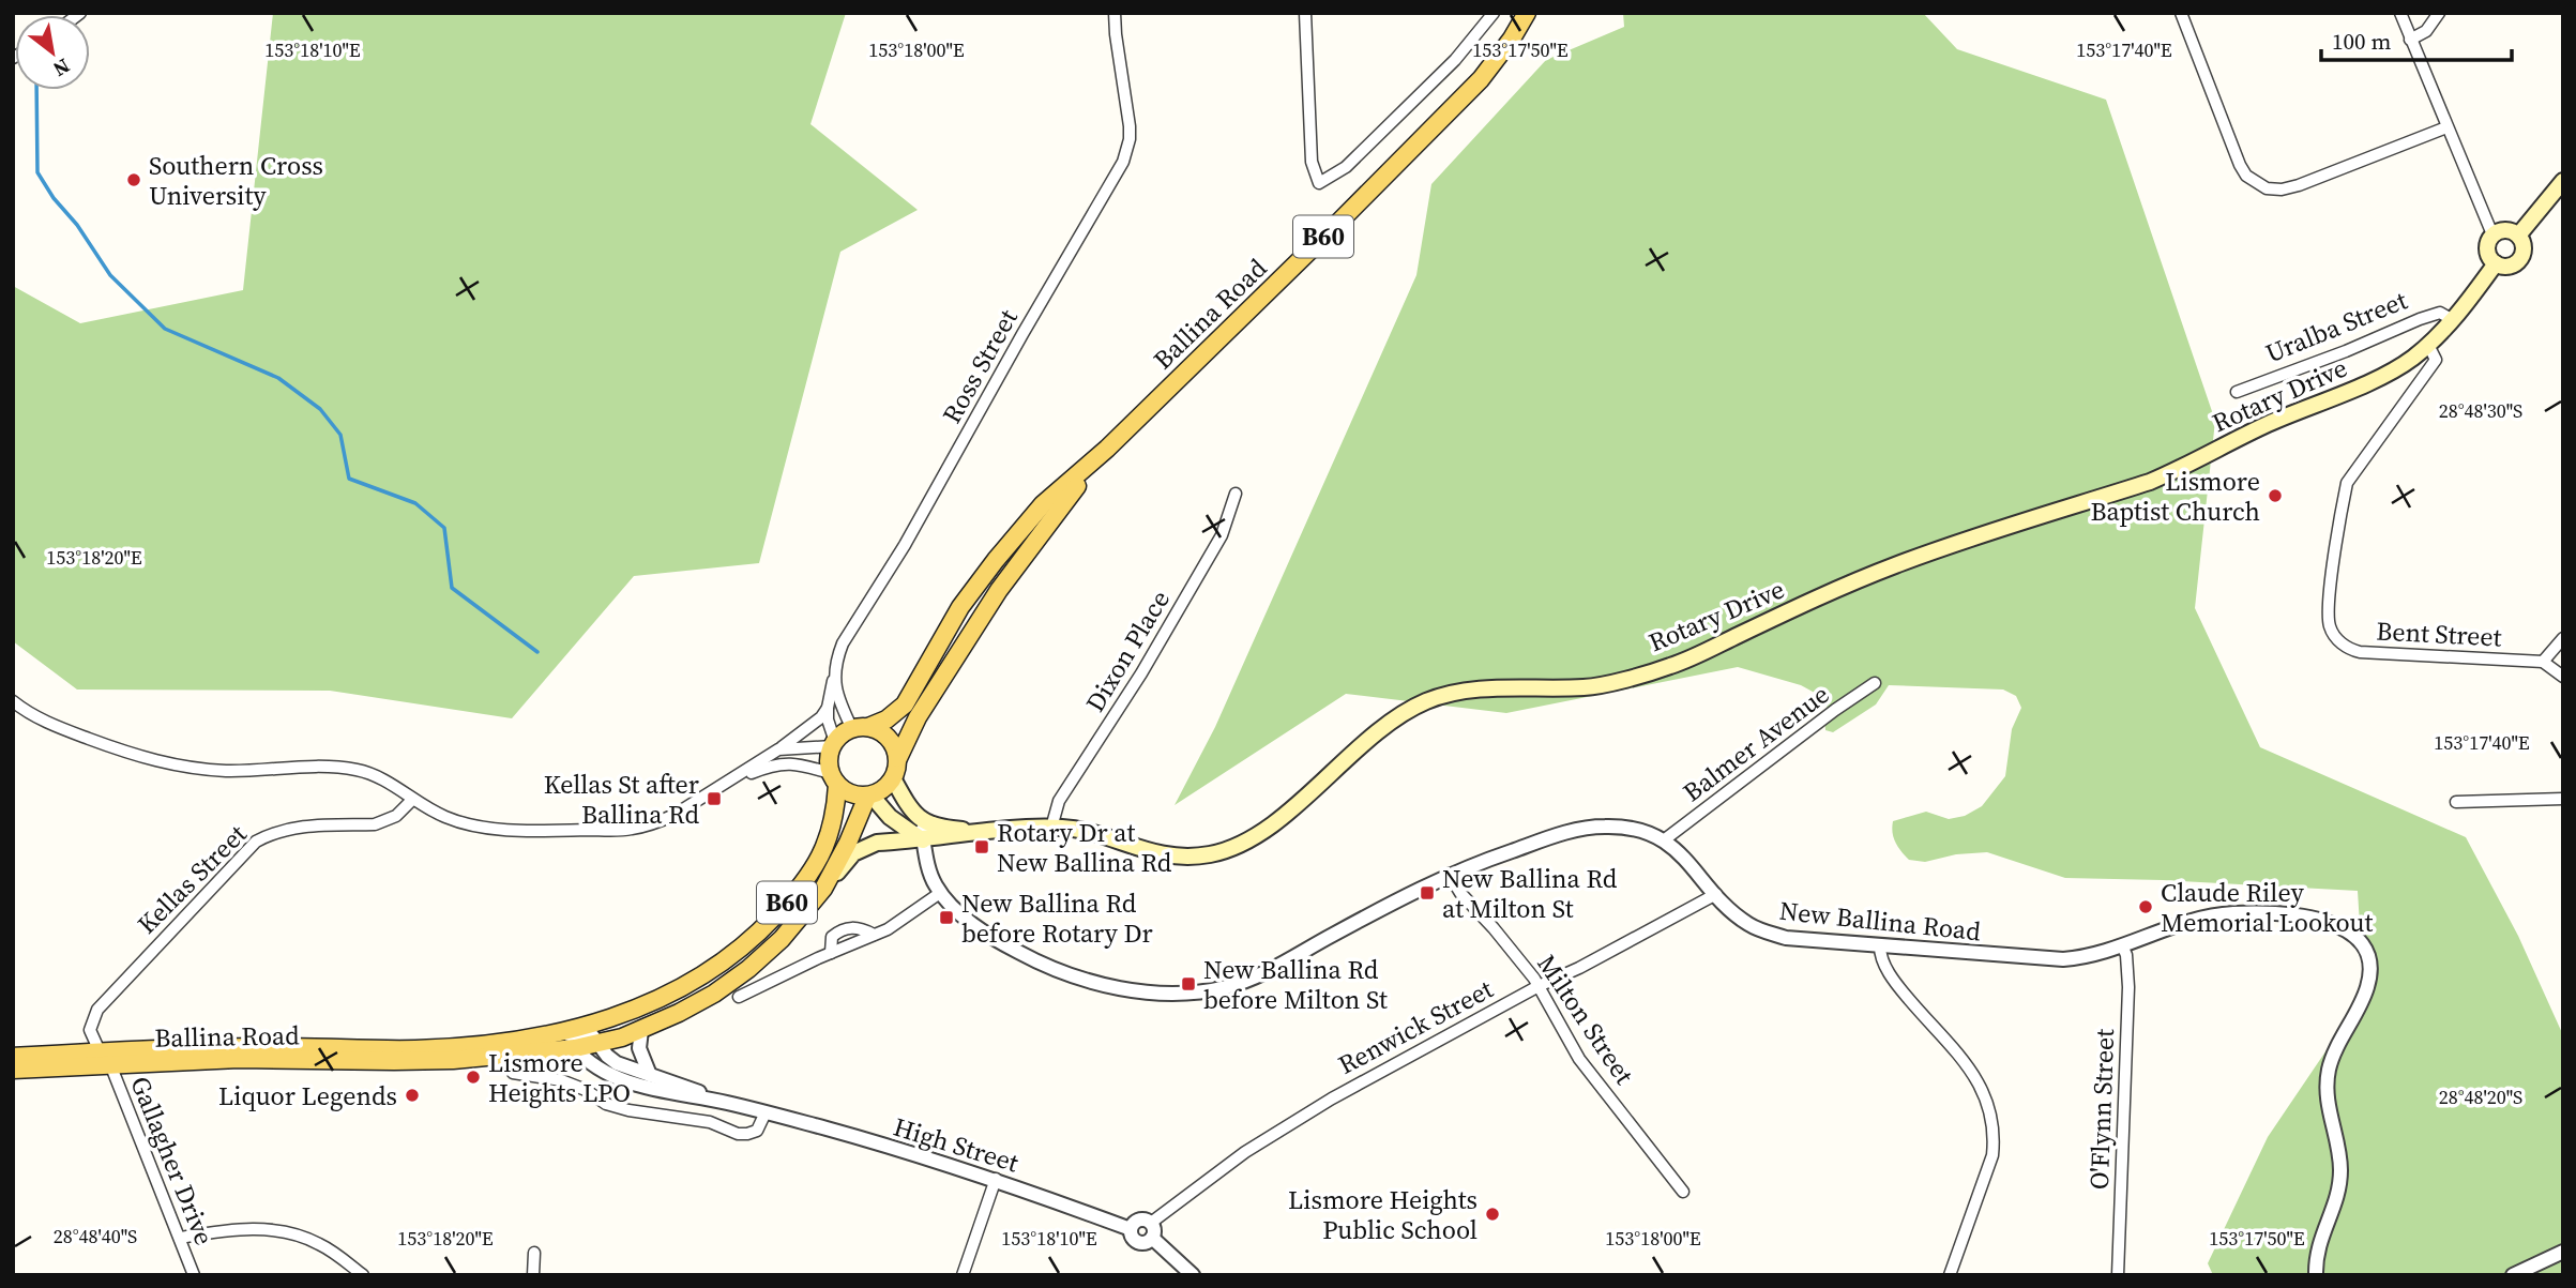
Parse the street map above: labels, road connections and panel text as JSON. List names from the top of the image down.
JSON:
{
  "streets": {
    "main road": [
      "B60",
      "Ballina Road",
      "Uralba Street",
      "Rotary Drive"
    ],
    "street": [
      "Ross Street",
      "Bent Street",
      "Dixon Place",
      "Balmer Avenue",
      "Kellas Street",
      "New Ballina Road",
      "Milton Street",
      "Renwick Street",
      "O'Flynn Street",
      "High Street",
      "Gallagher Drive"
    ]
  },
  "crossings": [
    ["B60", "Ballina Road"],
    ["Ballina Road", "Rotary Drive"],
    ["Ballina Road", "Kellas Street"],
    ["Ballina Road", "Gallagher Drive"],
    ["Uralba Street", "Rotary Drive"],
    ["Uralba Street", "Bent Street"],
    ["Rotary Drive", "Dixon Place"],
    ["Rotary Drive", "New Ballina Road"],
    ["Balmer Avenue", "New Ballina Road"],
    ["Kellas Street", "Gallagher Drive"],
    ["New Ballina Road", "Milton Street"],
    ["New Ballina Road", "Renwick Street"],
    ["New Ballina Road", "O'Flynn Street"],
    ["Milton Street", "Renwick Street"],
    ["Renwick Street", "High Street"]
  ],
  "places": {
    "other": [
      "Southern Cross University",
      "Lismore Baptist Church",
      "Claude Riley Memorial Lookout",
      "Lismore Heights LPO",
      "Liquor Legends",
      "Lismore Heights Public School"
    ],
    "transit": [
      "Kellas St after Ballina Rd",
      "Rotary Dr at New Ballina Rd",
      "New Ballina Rd at Milton St",
      "New Ballina Rd before Rotary Dr",
      "New Ballina Rd before Milton St"
    ]
  },
  "scale_bar": "100 m",
  "north": "bottom right",
  "coordinates": [
    "153°18'10\"E",
    "153°18'00\"E",
    "153°17'50\"E",
    "153°17'40\"E",
    "28°48'30\"S",
    "153°18'20\"E",
    "28°48'20\"S",
    "28°48'40\"S"
  ]
}
